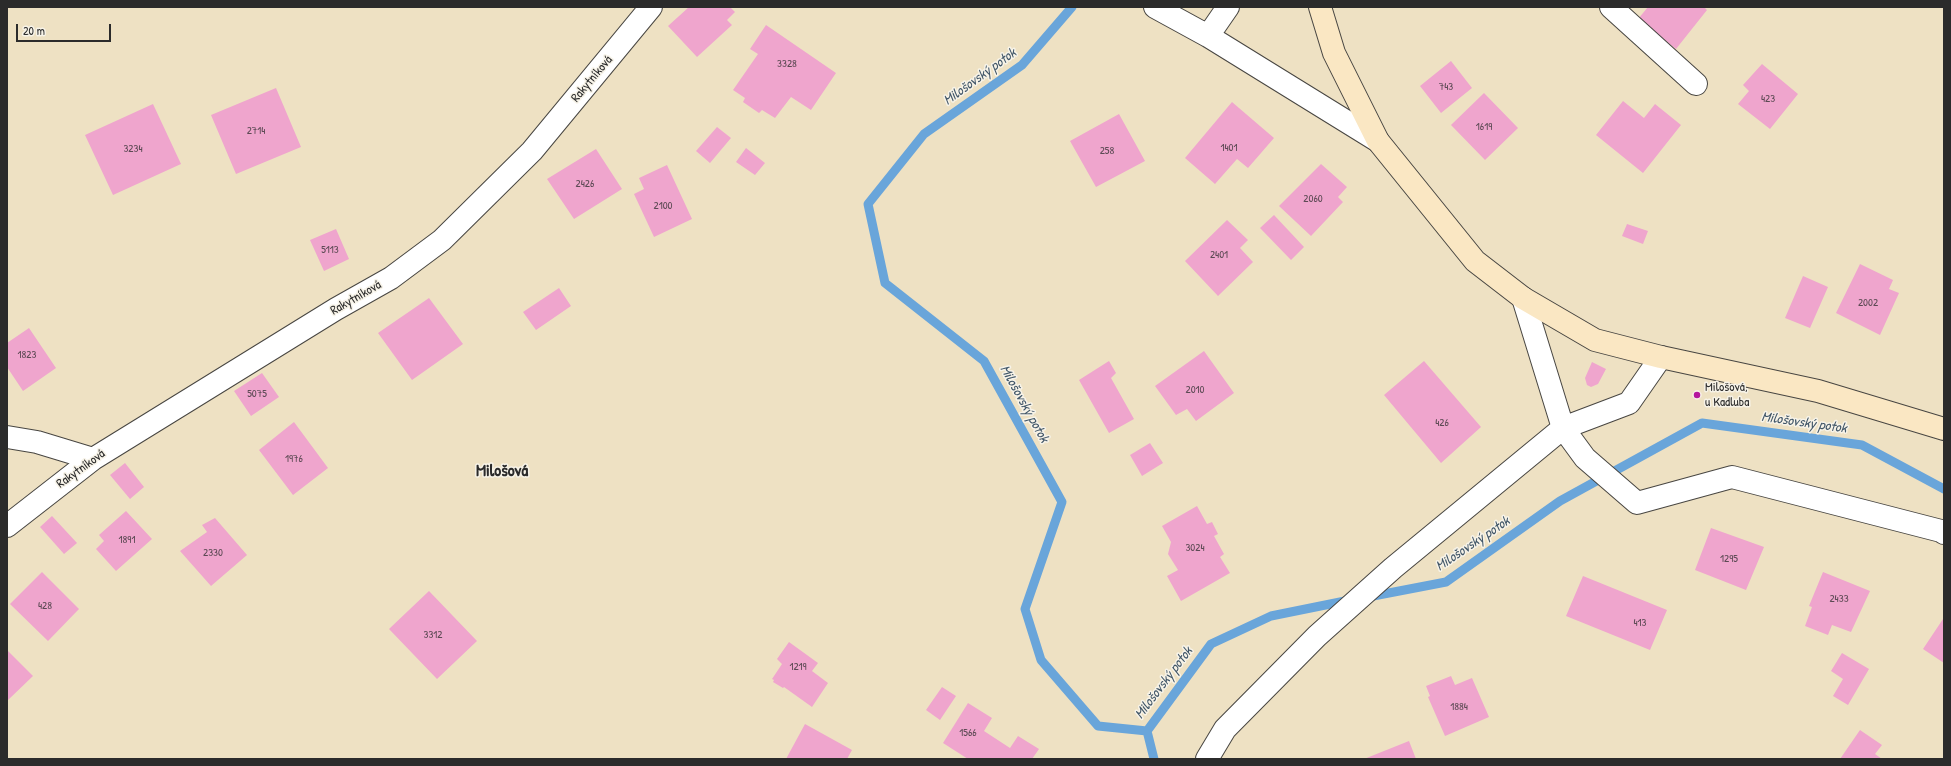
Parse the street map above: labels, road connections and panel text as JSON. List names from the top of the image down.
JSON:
{
  "streets": {
    "street": ["Rakytníková"]
  },
  "districts": ["Milošová"],
  "water": ["Milošovský potok"],
  "places": ["Milošová, u Kadluba"],
  "house_numbers": [
    "3328",
    "743",
    "423",
    "1619",
    "2714",
    "1401",
    "3234",
    "258",
    "2426",
    "2060",
    "2100",
    "5113",
    "2401",
    "2002",
    "1823",
    "2010",
    "5075",
    "426",
    "1976",
    "1891",
    "3024",
    "2330",
    "1295",
    "2433",
    "428",
    "413",
    "3312",
    "1219",
    "1884",
    "1566"
  ],
  "scale_bar": "20 m"
}
